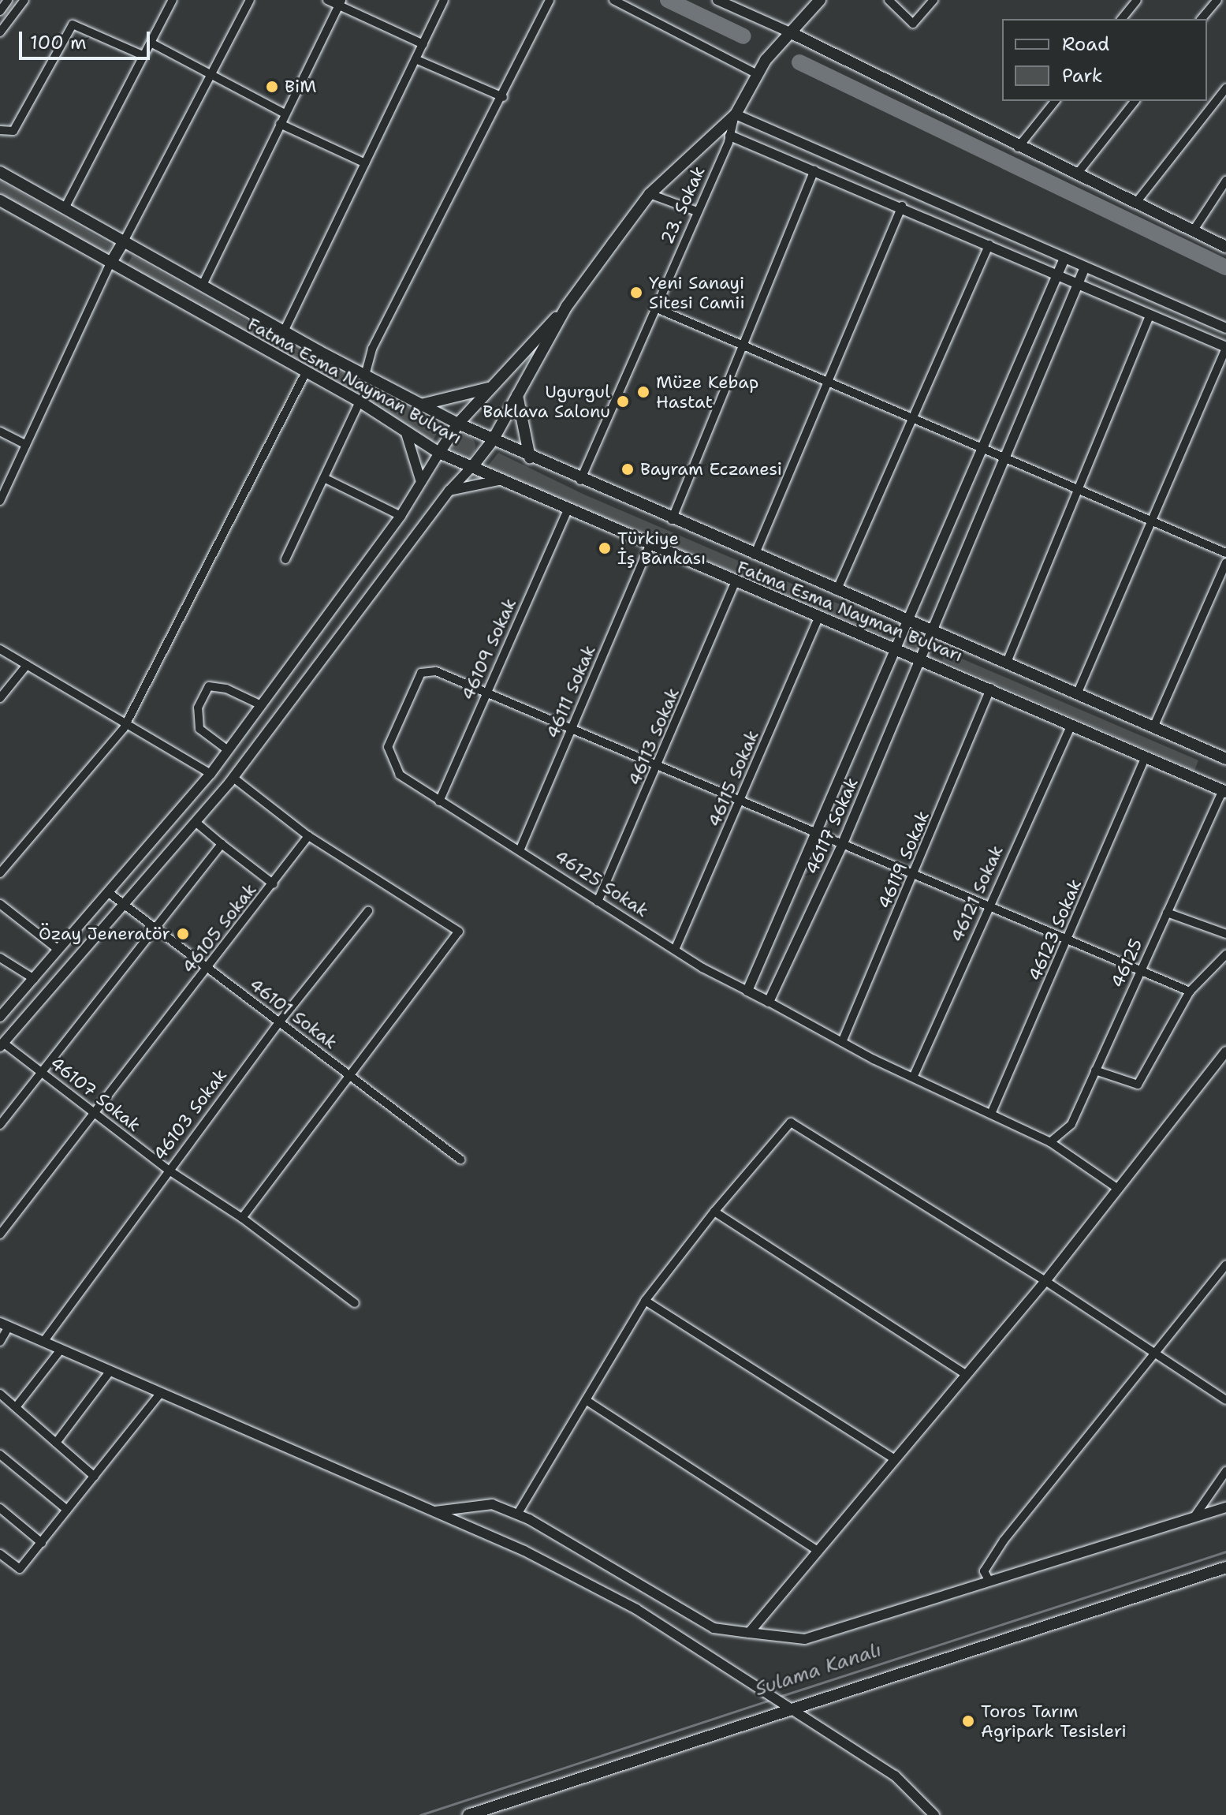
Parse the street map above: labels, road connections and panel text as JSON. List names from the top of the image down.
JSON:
{
  "streets": {
    "main road": ["Fatma Esma Nayman Bulvarı"],
    "street": [
      "23. Sokak",
      "46109 Sokak",
      "46111 Sokak",
      "46113 Sokak",
      "46115 Sokak",
      "46117 Sokak",
      "46119 Sokak",
      "46125 Sokak",
      "46121 Sokak",
      "46105 Sokak",
      "46123 Sokak",
      "46125",
      "46101 Sokak",
      "46107 Sokak",
      "46103 Sokak"
    ]
  },
  "crossings": [
    ["23. Sokak", "Fatma Esma Nayman Bulvarı"],
    ["Fatma Esma Nayman Bulvarı", "46109 Sokak"],
    ["Fatma Esma Nayman Bulvarı", "46111 Sokak"],
    ["Fatma Esma Nayman Bulvarı", "46113 Sokak"],
    ["Fatma Esma Nayman Bulvarı", "46115 Sokak"],
    ["Fatma Esma Nayman Bulvarı", "46117 Sokak"],
    ["Fatma Esma Nayman Bulvarı", "46119 Sokak"],
    ["Fatma Esma Nayman Bulvarı", "46121 Sokak"],
    ["Fatma Esma Nayman Bulvarı", "46123 Sokak"],
    ["Fatma Esma Nayman Bulvarı", "46125"],
    ["46109 Sokak", "46125 Sokak"],
    ["46111 Sokak", "46125 Sokak"],
    ["46113 Sokak", "46125 Sokak"],
    ["46115 Sokak", "46125 Sokak"],
    ["46117 Sokak", "46125 Sokak"],
    ["46119 Sokak", "46125 Sokak"],
    ["46125 Sokak", "46121 Sokak"],
    ["46125 Sokak", "46123 Sokak"],
    ["46125 Sokak", "46125"],
    ["46105 Sokak", "46101 Sokak"],
    ["46105 Sokak", "46107 Sokak"],
    ["46101 Sokak", "46103 Sokak"],
    ["46107 Sokak", "46103 Sokak"]
  ],
  "water": ["Sulama Kanalı"],
  "places": [
    "BiM",
    "Yeni Sanayi Sitesi Camii",
    "Müze Kebap Hastat",
    "Ugurgul Baklava Salonu",
    "Bayram Eczanesi",
    "Türkiye İş Bankası",
    "Özay Jeneratör",
    "Toros Tarım Agripark Tesisleri"
  ],
  "legend": ["Road", "Park"],
  "scale_bar": "100 m"
}
